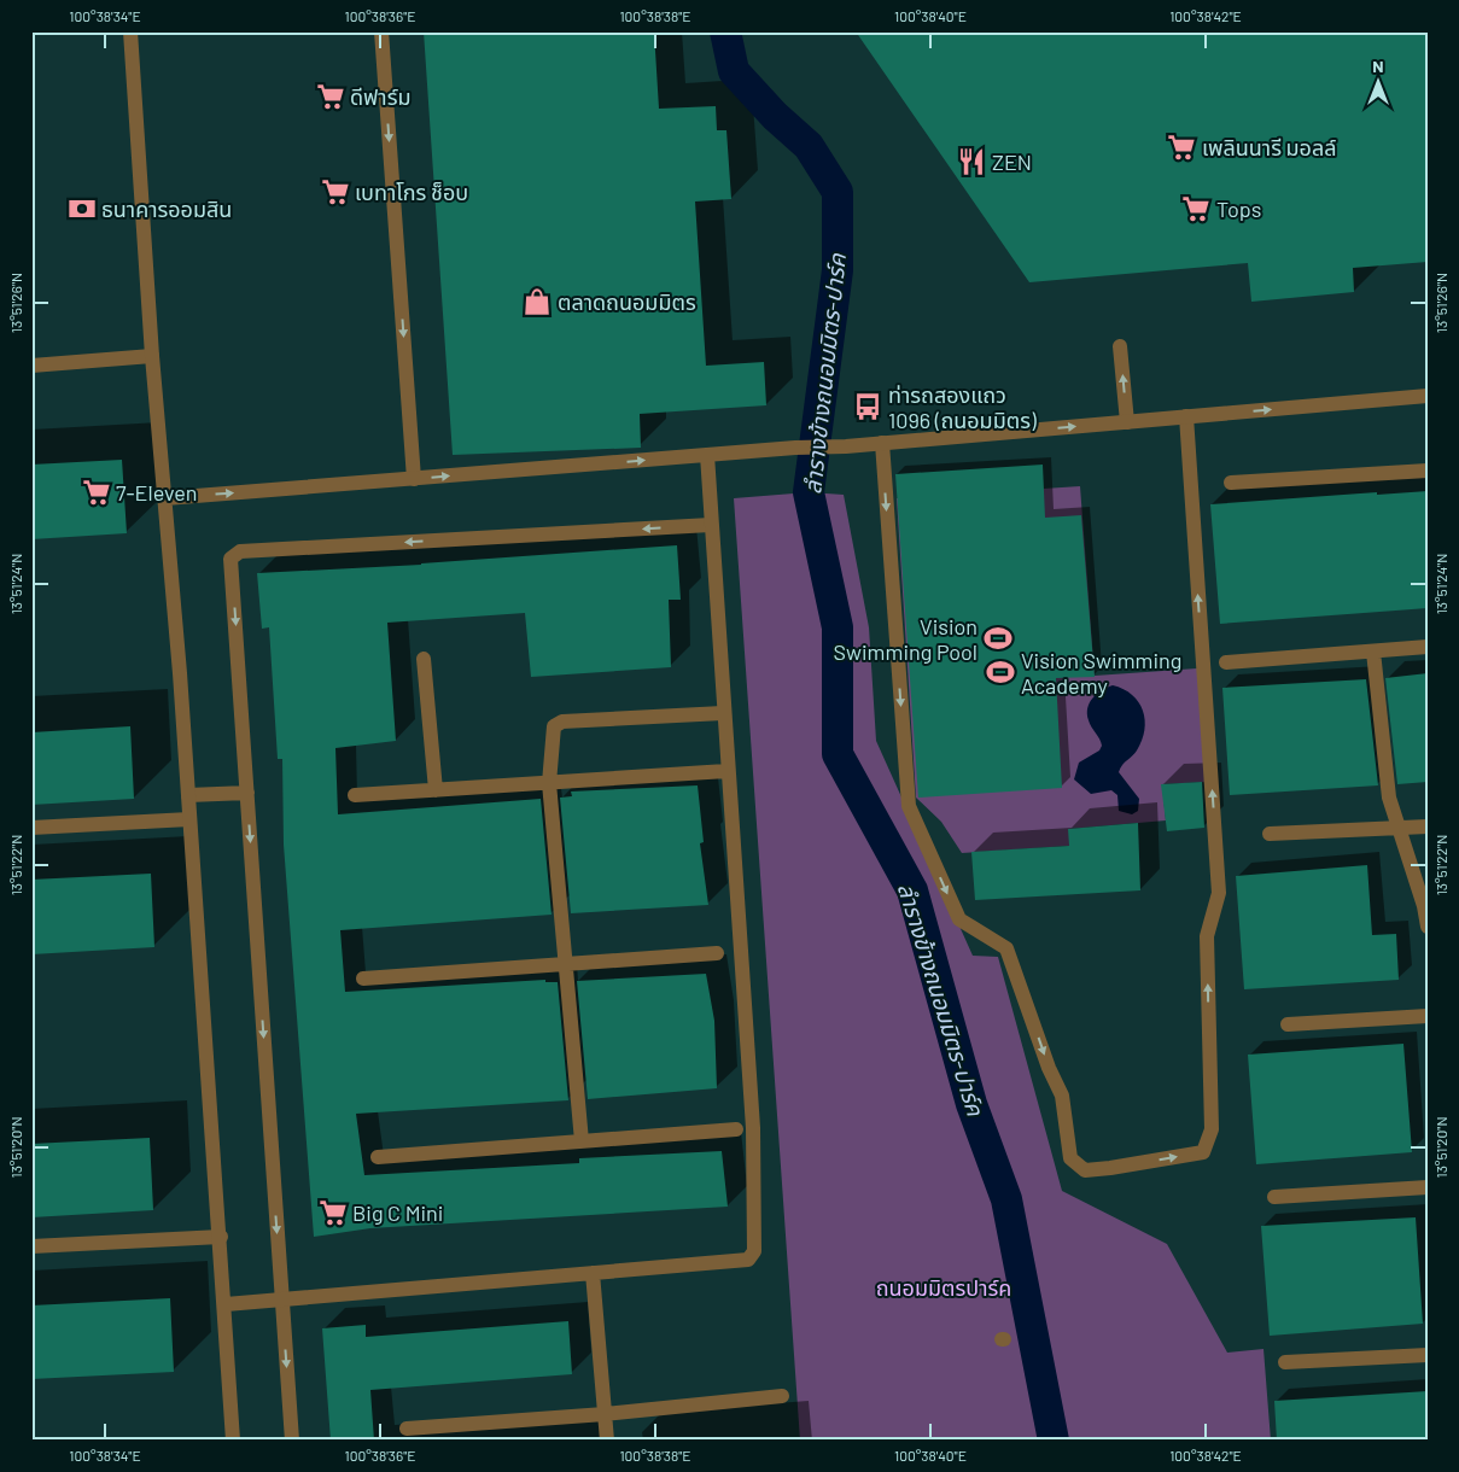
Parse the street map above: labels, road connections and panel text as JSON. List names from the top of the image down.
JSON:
{
  "water": ["ลำรางข้างถนอมมิตร-ปาร์ค"],
  "parks": ["ถนอมมิตรปาร์ค"],
  "places": {
    "supermarket": [
      "ดีฟาร์ม",
      "เพลินนารี มอลล์",
      "เบทาโกร ช็อบ",
      "Tops",
      "7-Eleven",
      "Big C Mini"
    ],
    "restaurant": ["ZEN"],
    "bank": ["ธนาคารออมสิน"],
    "shop": ["ตลาดถนอมมิตร"],
    "bus stop": ["ท่ารถสองแถว 1096 (ถนอมมิตร)"],
    "sports": ["Vision Swimming Pool", "Vision Swimming Academy"]
  },
  "north": "top",
  "coordinates": [
    "100°38'34\"E",
    "100°38'36\"E",
    "100°38'38\"E",
    "100°38'40\"E",
    "100°38'42\"E",
    "13°51'26\"N",
    "13°51'24\"N",
    "13°51'22\"N",
    "13°51'20\"N"
  ]
}
